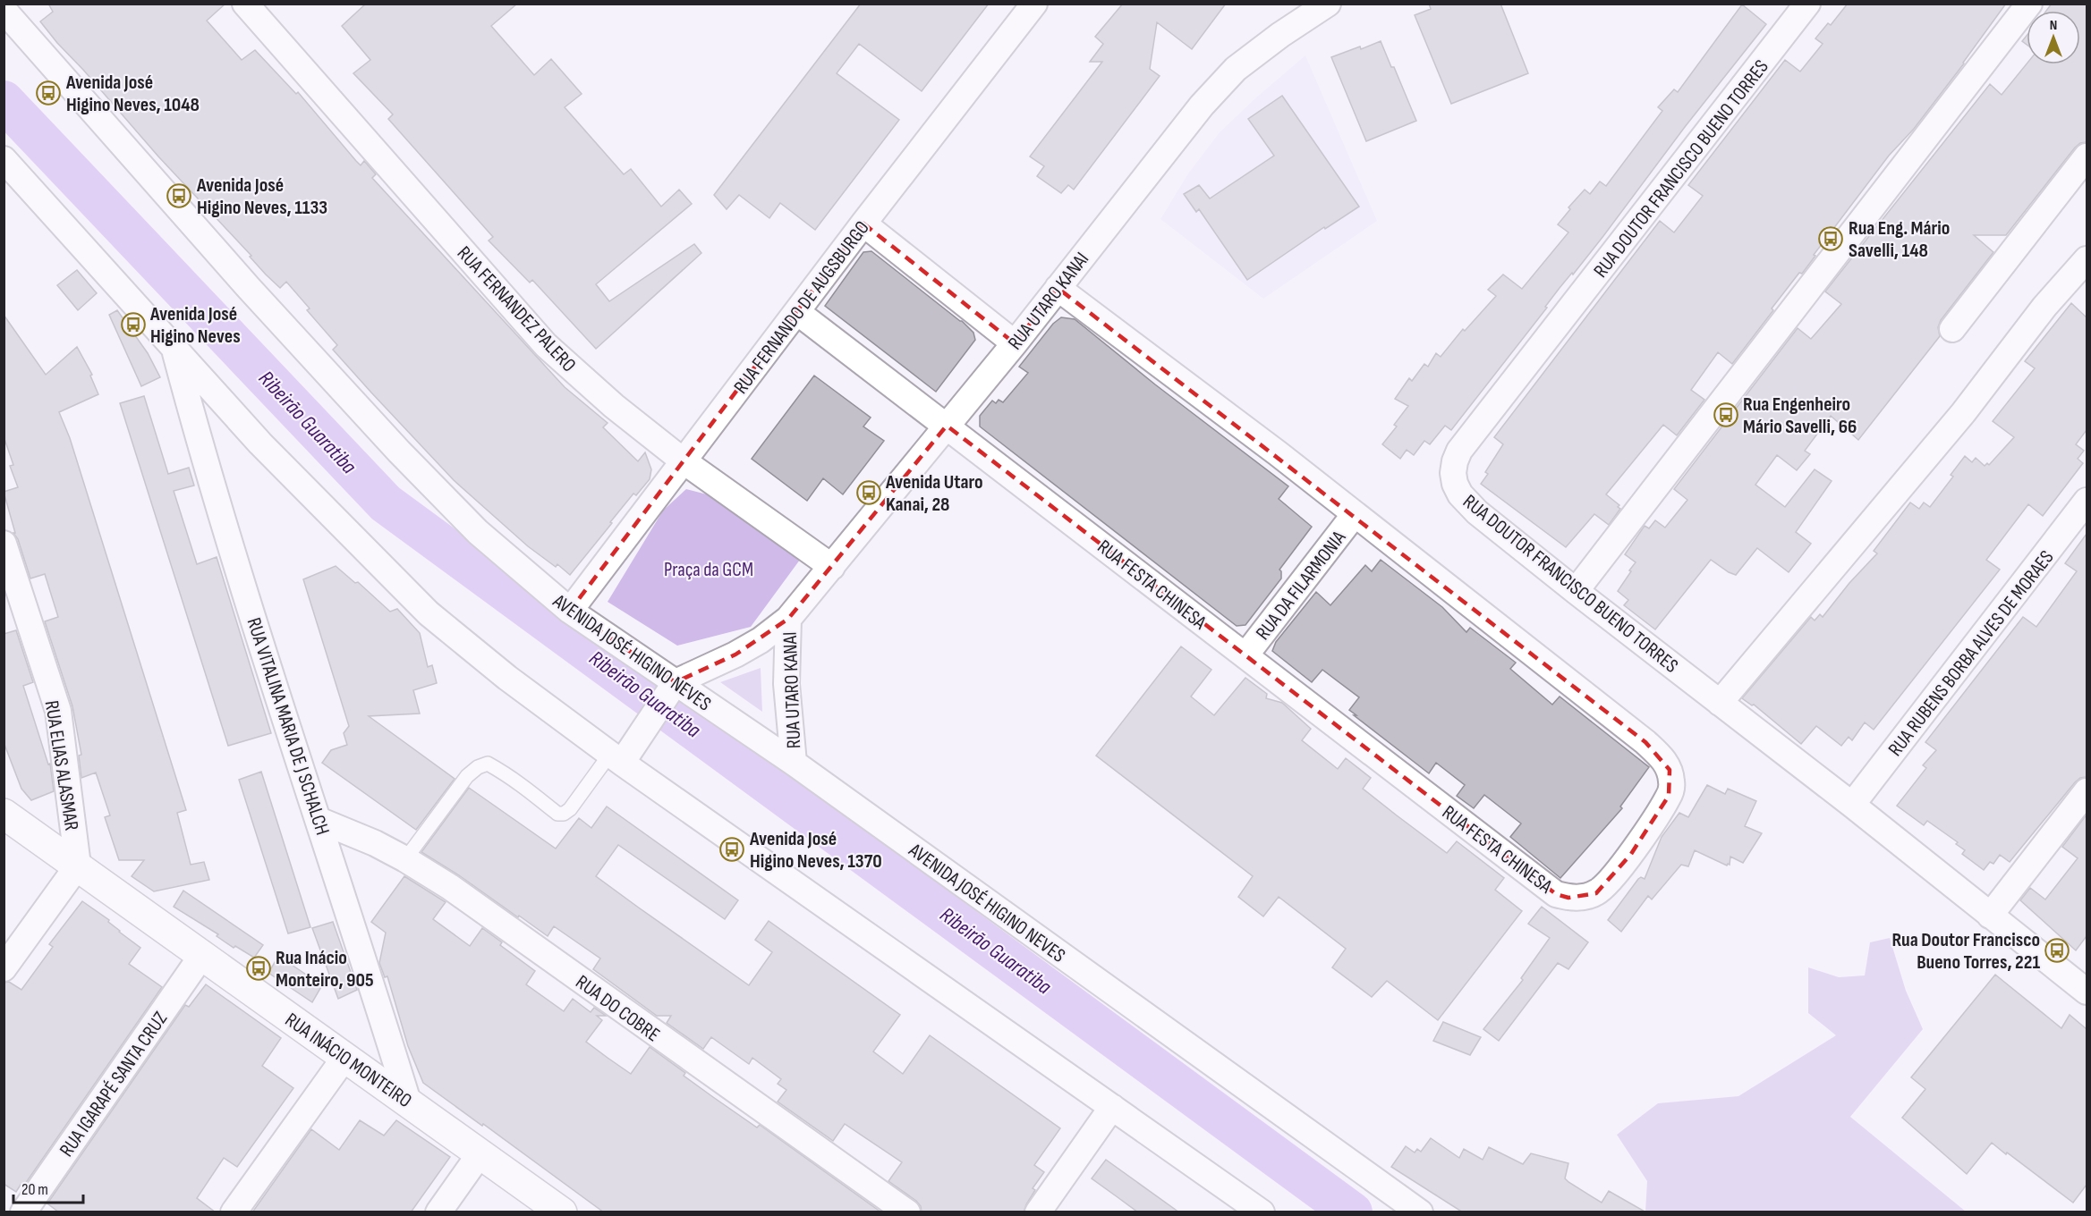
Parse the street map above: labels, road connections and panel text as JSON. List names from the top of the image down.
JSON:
{
  "streets": {
    "street": [
      "RUA DOUTOR FRANCISCO BUENO TORRES",
      "RUA UTARO KANAI",
      "RUA FERNANDO DE AUGSBURGO",
      "RUA FERNANDEZ PALERO",
      "RUA FESTA CHINESA",
      "RUA DA FILARMONIA",
      "AVENIDA JOSÉ HIGINO NEVES",
      "RUA RUBENS BORBA ALVES DE MORAES",
      "RUA VITALINA MARIA DE J SCHALCH",
      "RUA ELIAS ALASMAR",
      "RUA DO COBRE",
      "RUA INÁCIO MONTEIRO",
      "RUA IGARAPÉ SANTA CRUZ"
    ]
  },
  "crossings": [
    ["RUA DOUTOR FRANCISCO BUENO TORRES", "RUA RUBENS BORBA ALVES DE MORAES"],
    ["RUA UTARO KANAI", "RUA FERNANDEZ PALERO"],
    ["RUA UTARO KANAI", "RUA FESTA CHINESA"],
    ["RUA UTARO KANAI", "AVENIDA JOSÉ HIGINO NEVES"],
    ["RUA FERNANDO DE AUGSBURGO", "RUA FERNANDEZ PALERO"],
    ["RUA FERNANDO DE AUGSBURGO", "RUA FESTA CHINESA"],
    ["RUA FERNANDO DE AUGSBURGO", "AVENIDA JOSÉ HIGINO NEVES"],
    ["RUA FESTA CHINESA", "RUA DA FILARMONIA"],
    ["RUA VITALINA MARIA DE J SCHALCH", "RUA DO COBRE"],
    ["RUA VITALINA MARIA DE J SCHALCH", "RUA INÁCIO MONTEIRO"],
    ["RUA ELIAS ALASMAR", "RUA INÁCIO MONTEIRO"],
    ["RUA INÁCIO MONTEIRO", "RUA IGARAPÉ SANTA CRUZ"]
  ],
  "water": ["Ribeirão Guaratiba"],
  "parks": ["Praça da GCM"],
  "places": {
    "bus stop": [
      "Avenida José Higino Neves, 1048",
      "Avenida José Higino Neves, 1133",
      "Rua Eng. Mário Savelli, 148",
      "Avenida José Higino Neves",
      "Rua Engenheiro Mário Savelli, 66",
      "Avenida Utaro Kanai, 28",
      "Avenida José Higino Neves, 1370",
      "Rua Doutor Francisco Bueno Torres, 221",
      "Rua Inácio Monteiro, 905"
    ]
  },
  "scale_bar": "20 m",
  "north": "top"
}
